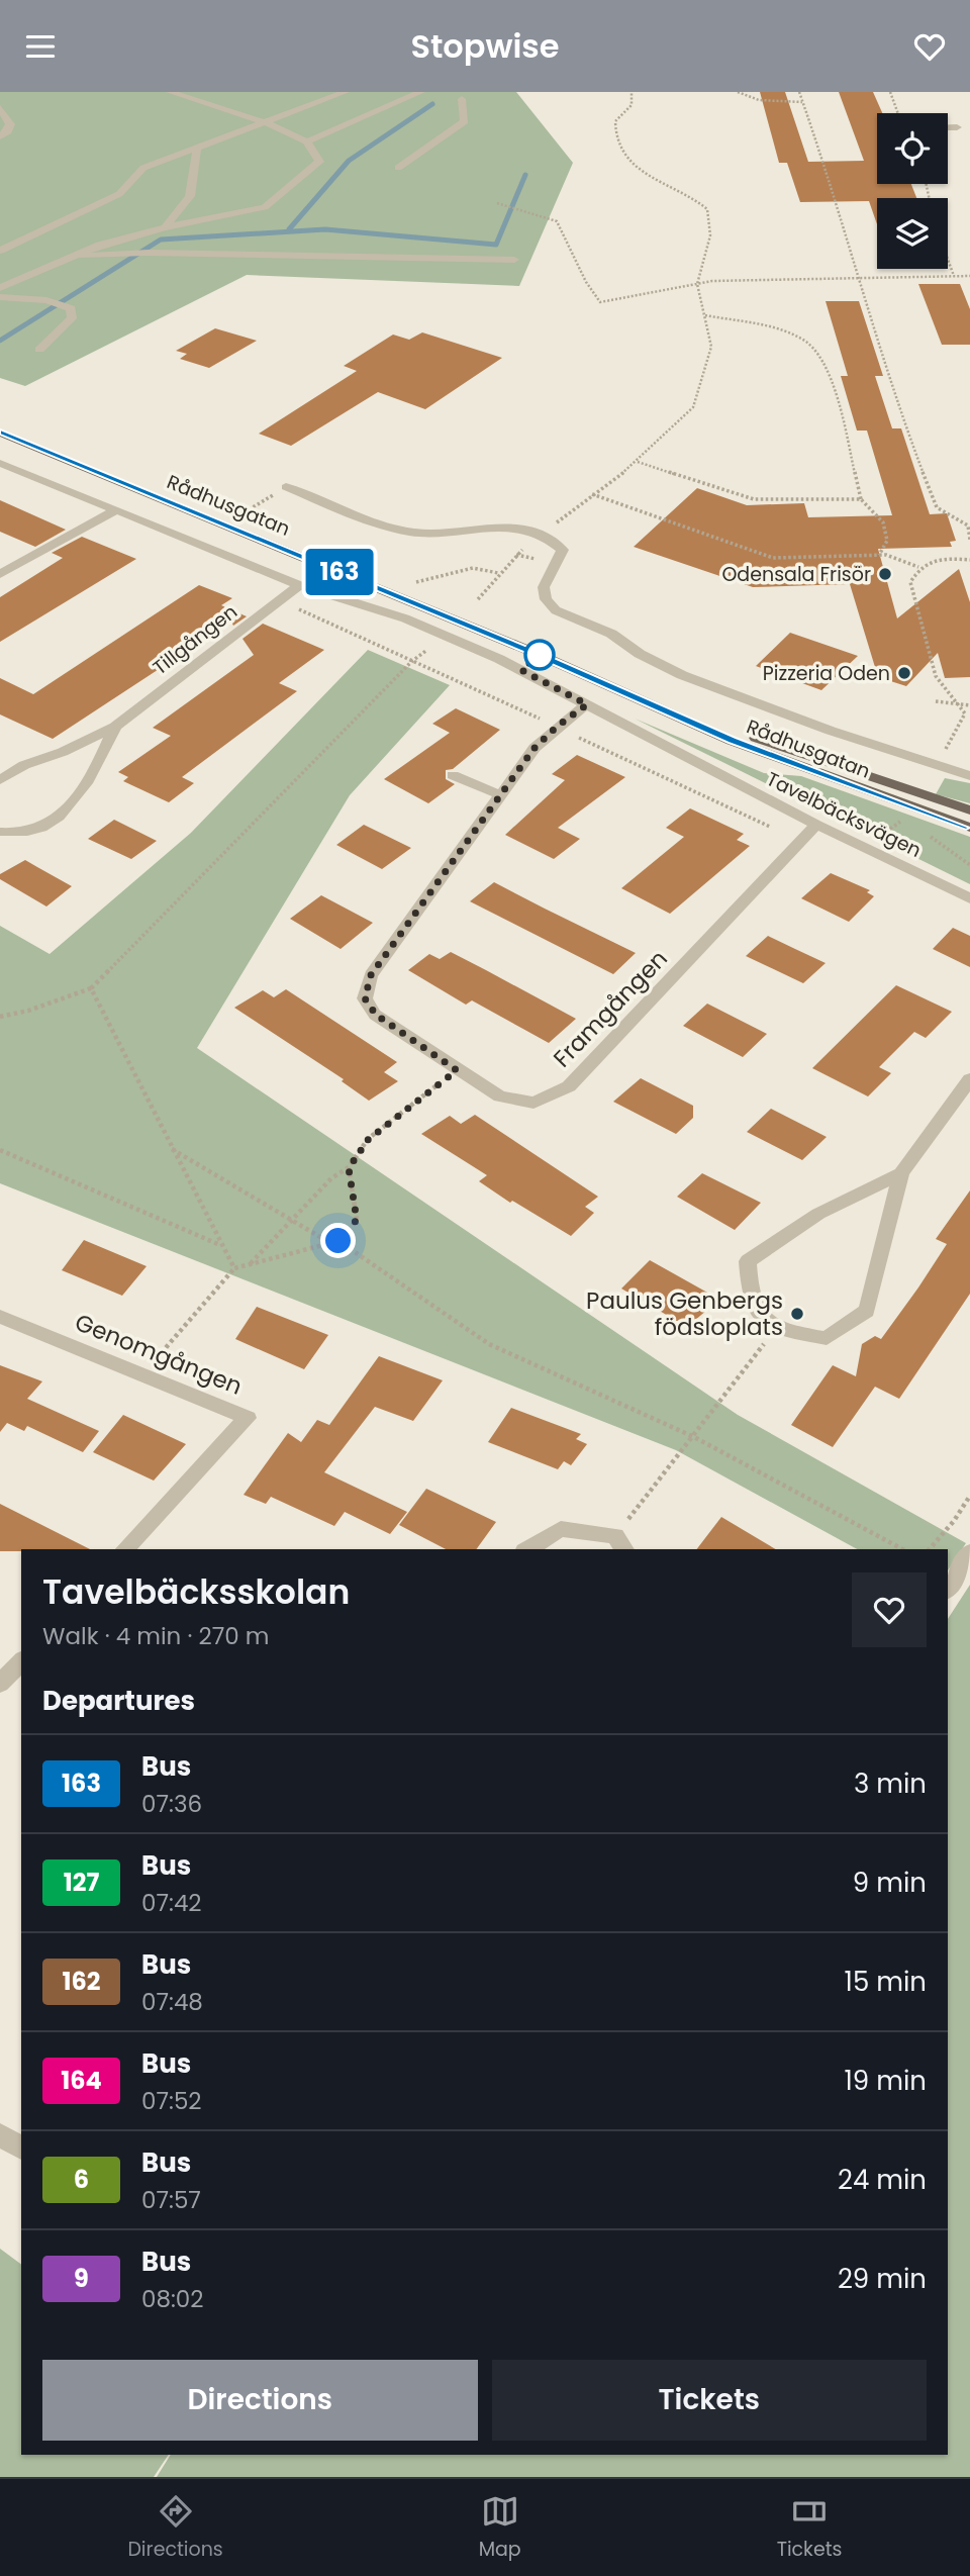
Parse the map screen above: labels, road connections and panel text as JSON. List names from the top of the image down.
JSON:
{
  "streets": {
    "main road": ["Rådhusgatan"],
    "street": [
      "Tillgången",
      "Tavelbäcksvägen",
      "Framgången",
      "Genomgången"
    ]
  },
  "crossings": [
    ["Tillgången", "Tavelbäcksvägen"],
    ["Tavelbäcksvägen", "Framgången"]
  ],
  "places": ["Odensala Frisör", "Pizzeria Oden", "Paulus Genbergs födsloplats"],
  "lines": ["bus line 163"],
  "page": {
    "header": "Stopwise",
    "on_map": "163",
    "heading": [
      ["Tavelbäcksskolan", "Walk · 4 min · 270 m"],
      "Departures"
    ],
    "list": [
      {
        "mark": "163",
        "name": "Bus",
        "note": "07:36",
        "value": "3 min"
      },
      {
        "mark": "127",
        "name": "Bus",
        "note": "07:42",
        "value": "9 min"
      },
      {
        "mark": "162",
        "name": "Bus",
        "note": "07:48",
        "value": "15 min"
      },
      {
        "mark": "164",
        "name": "Bus",
        "note": "07:52",
        "value": "19 min"
      },
      {
        "mark": "6",
        "name": "Bus",
        "note": "07:57",
        "value": "24 min"
      },
      {
        "mark": "9",
        "name": "Bus",
        "note": "08:02",
        "value": "29 min"
      }
    ],
    "buttons": ["Directions", "Tickets"],
    "tabs": ["Directions", "Map", "Tickets"]
  }
}
